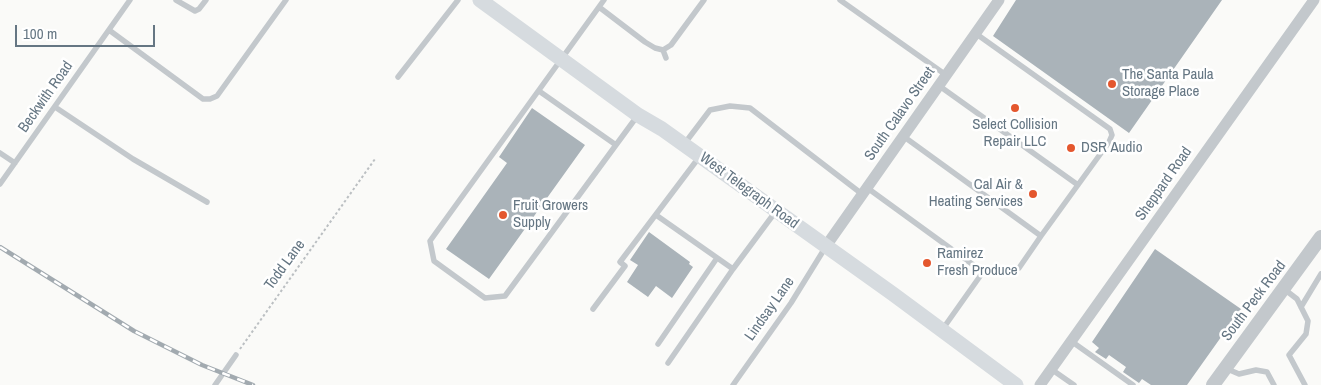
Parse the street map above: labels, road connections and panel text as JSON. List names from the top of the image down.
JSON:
{
  "streets": {
    "main road": ["West Telegraph Road"],
    "street": ["South Calavo Street", "Sheppard Road", "South Peck Road"],
    "lane": ["Beckwith Road", "Lindsay Lane"],
    "path": ["Todd Lane"]
  },
  "crossings": [
    ["South Calavo Street", "West Telegraph Road"],
    ["South Calavo Street", "Lindsay Lane"],
    ["West Telegraph Road", "Lindsay Lane"]
  ],
  "places": [
    "The Santa Paula Storage Place",
    "Select Collision Repair LLC",
    "DSR Audio",
    "Cal Air & Heating Services",
    "Fruit Growers Supply",
    "Ramirez Fresh Produce"
  ],
  "scale_bar": "100 m"
}
